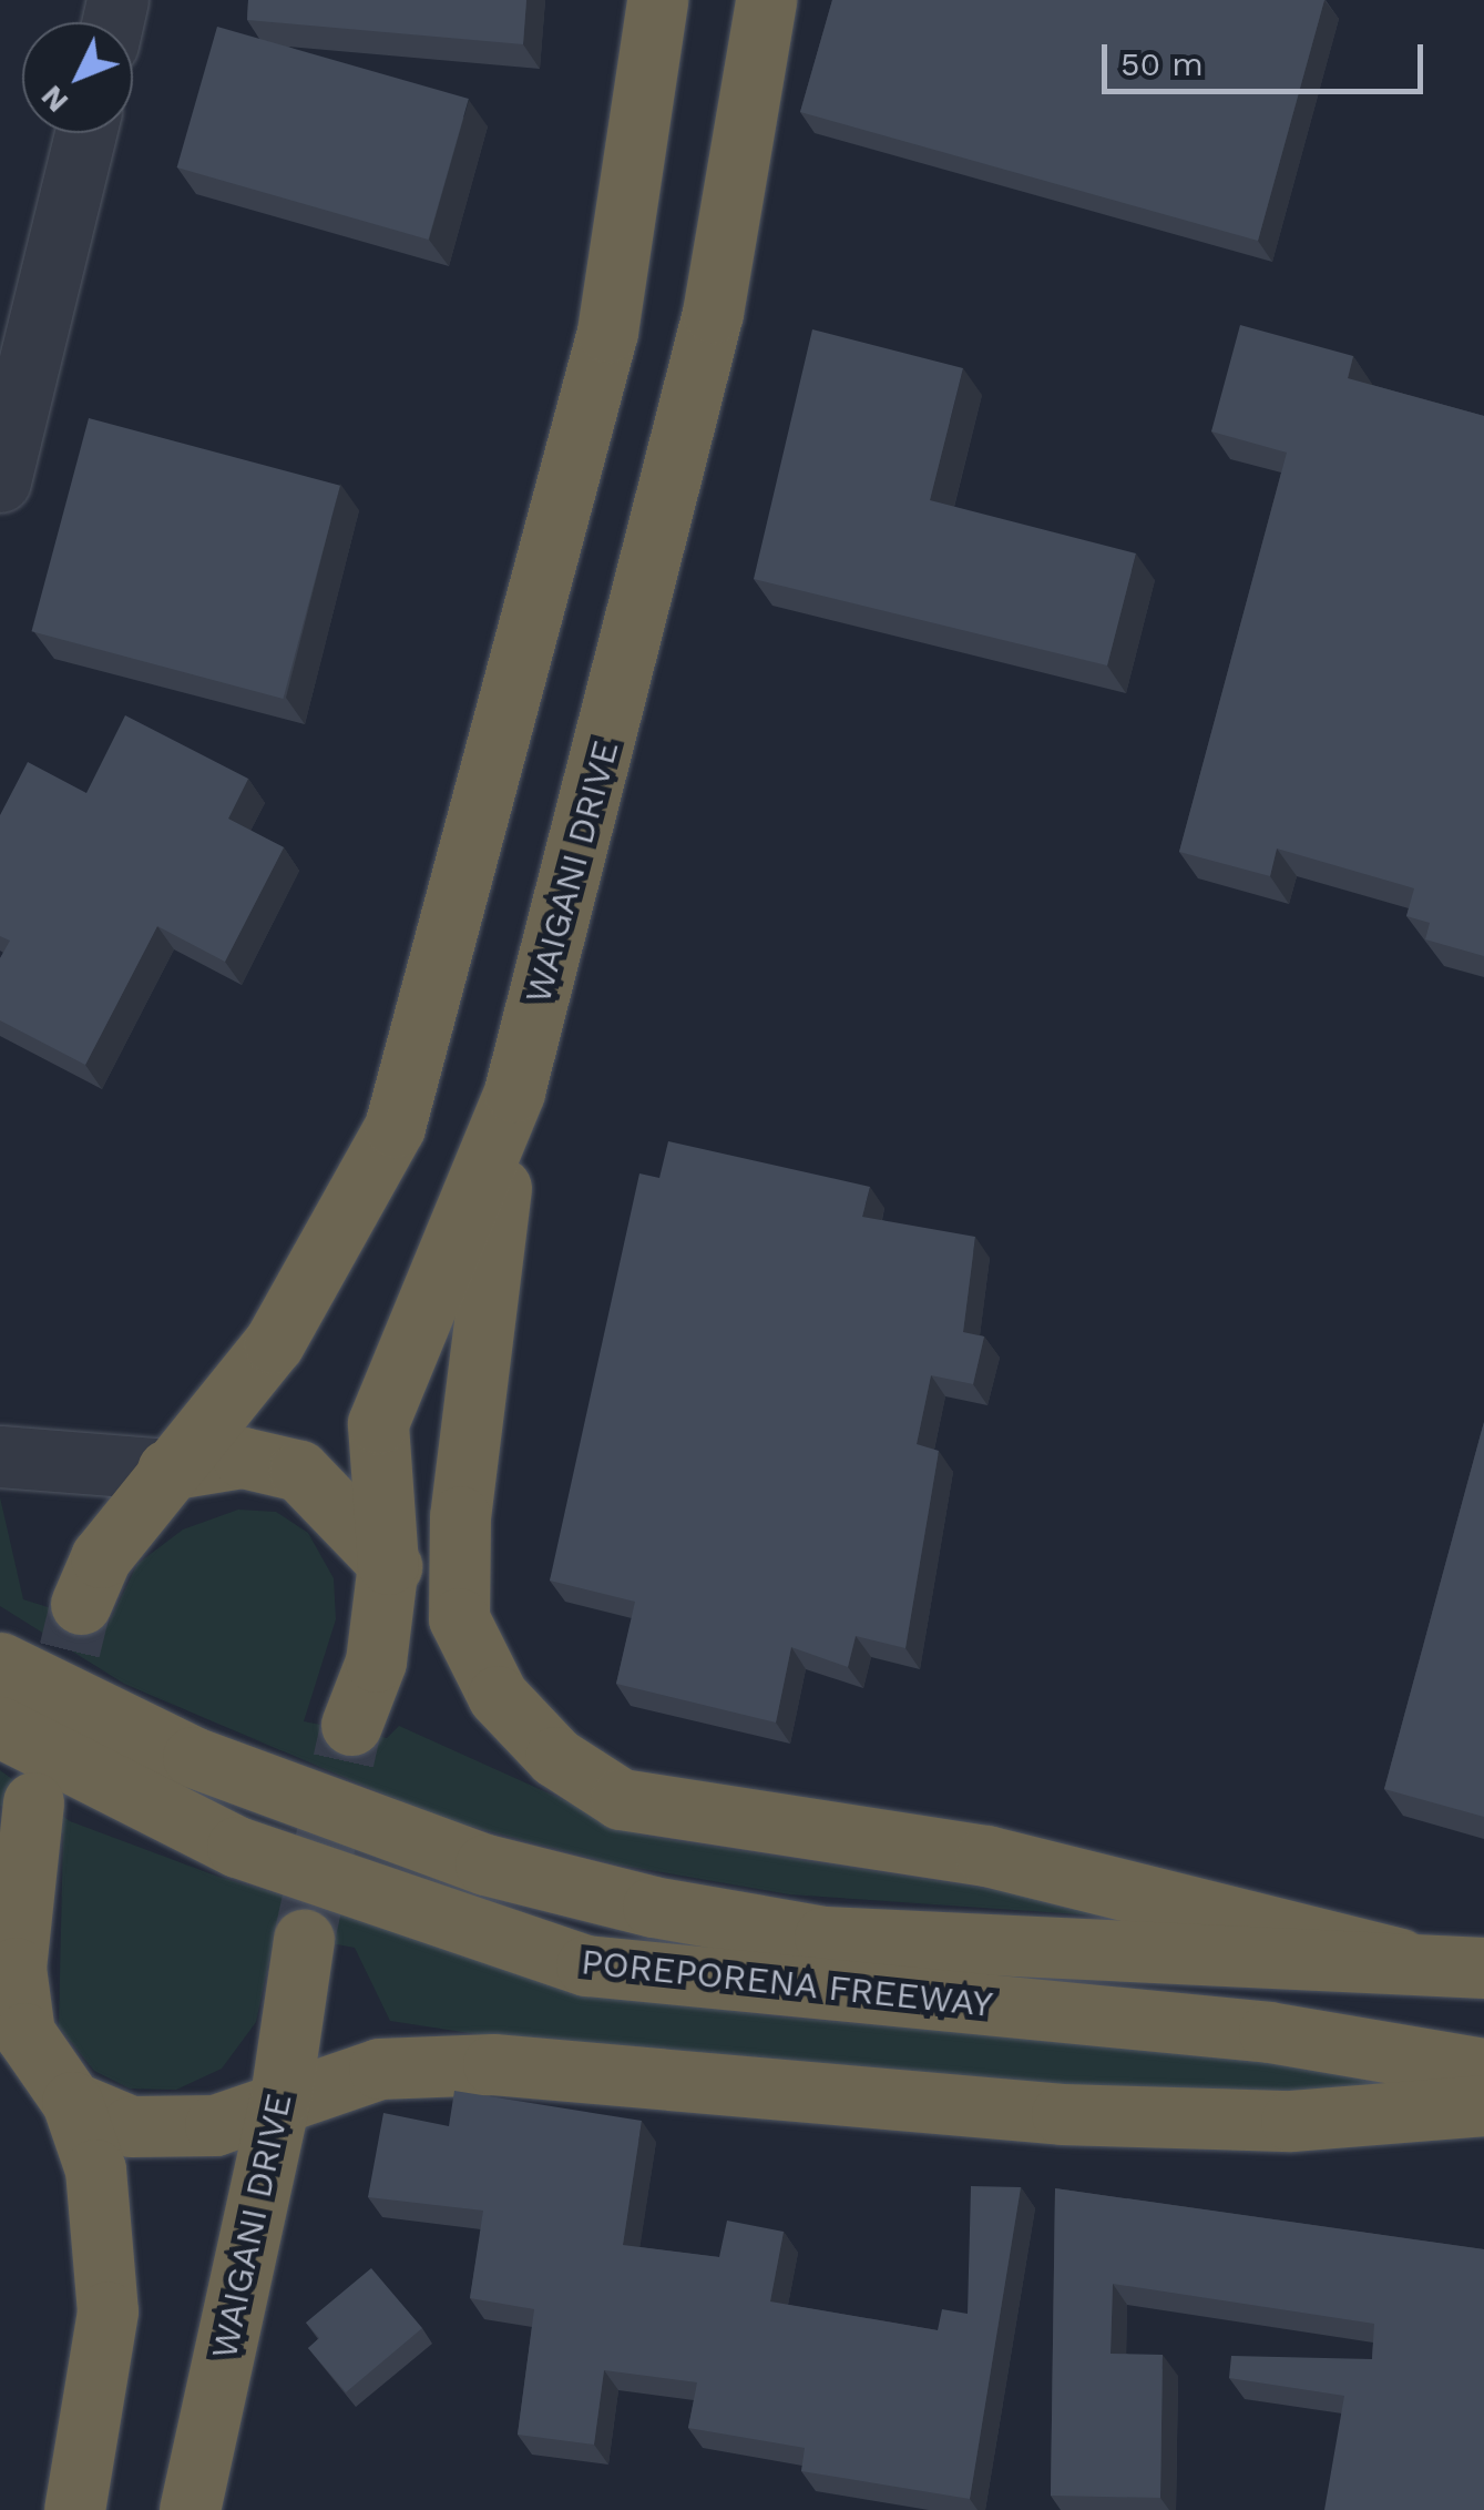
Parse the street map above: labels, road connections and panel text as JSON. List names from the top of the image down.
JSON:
{
  "streets": {
    "highway": ["WAIGANI DRIVE", "POREPORENA FREEWAY"]
  },
  "scale_bar": "50 m",
  "north": "bottom left"
}
